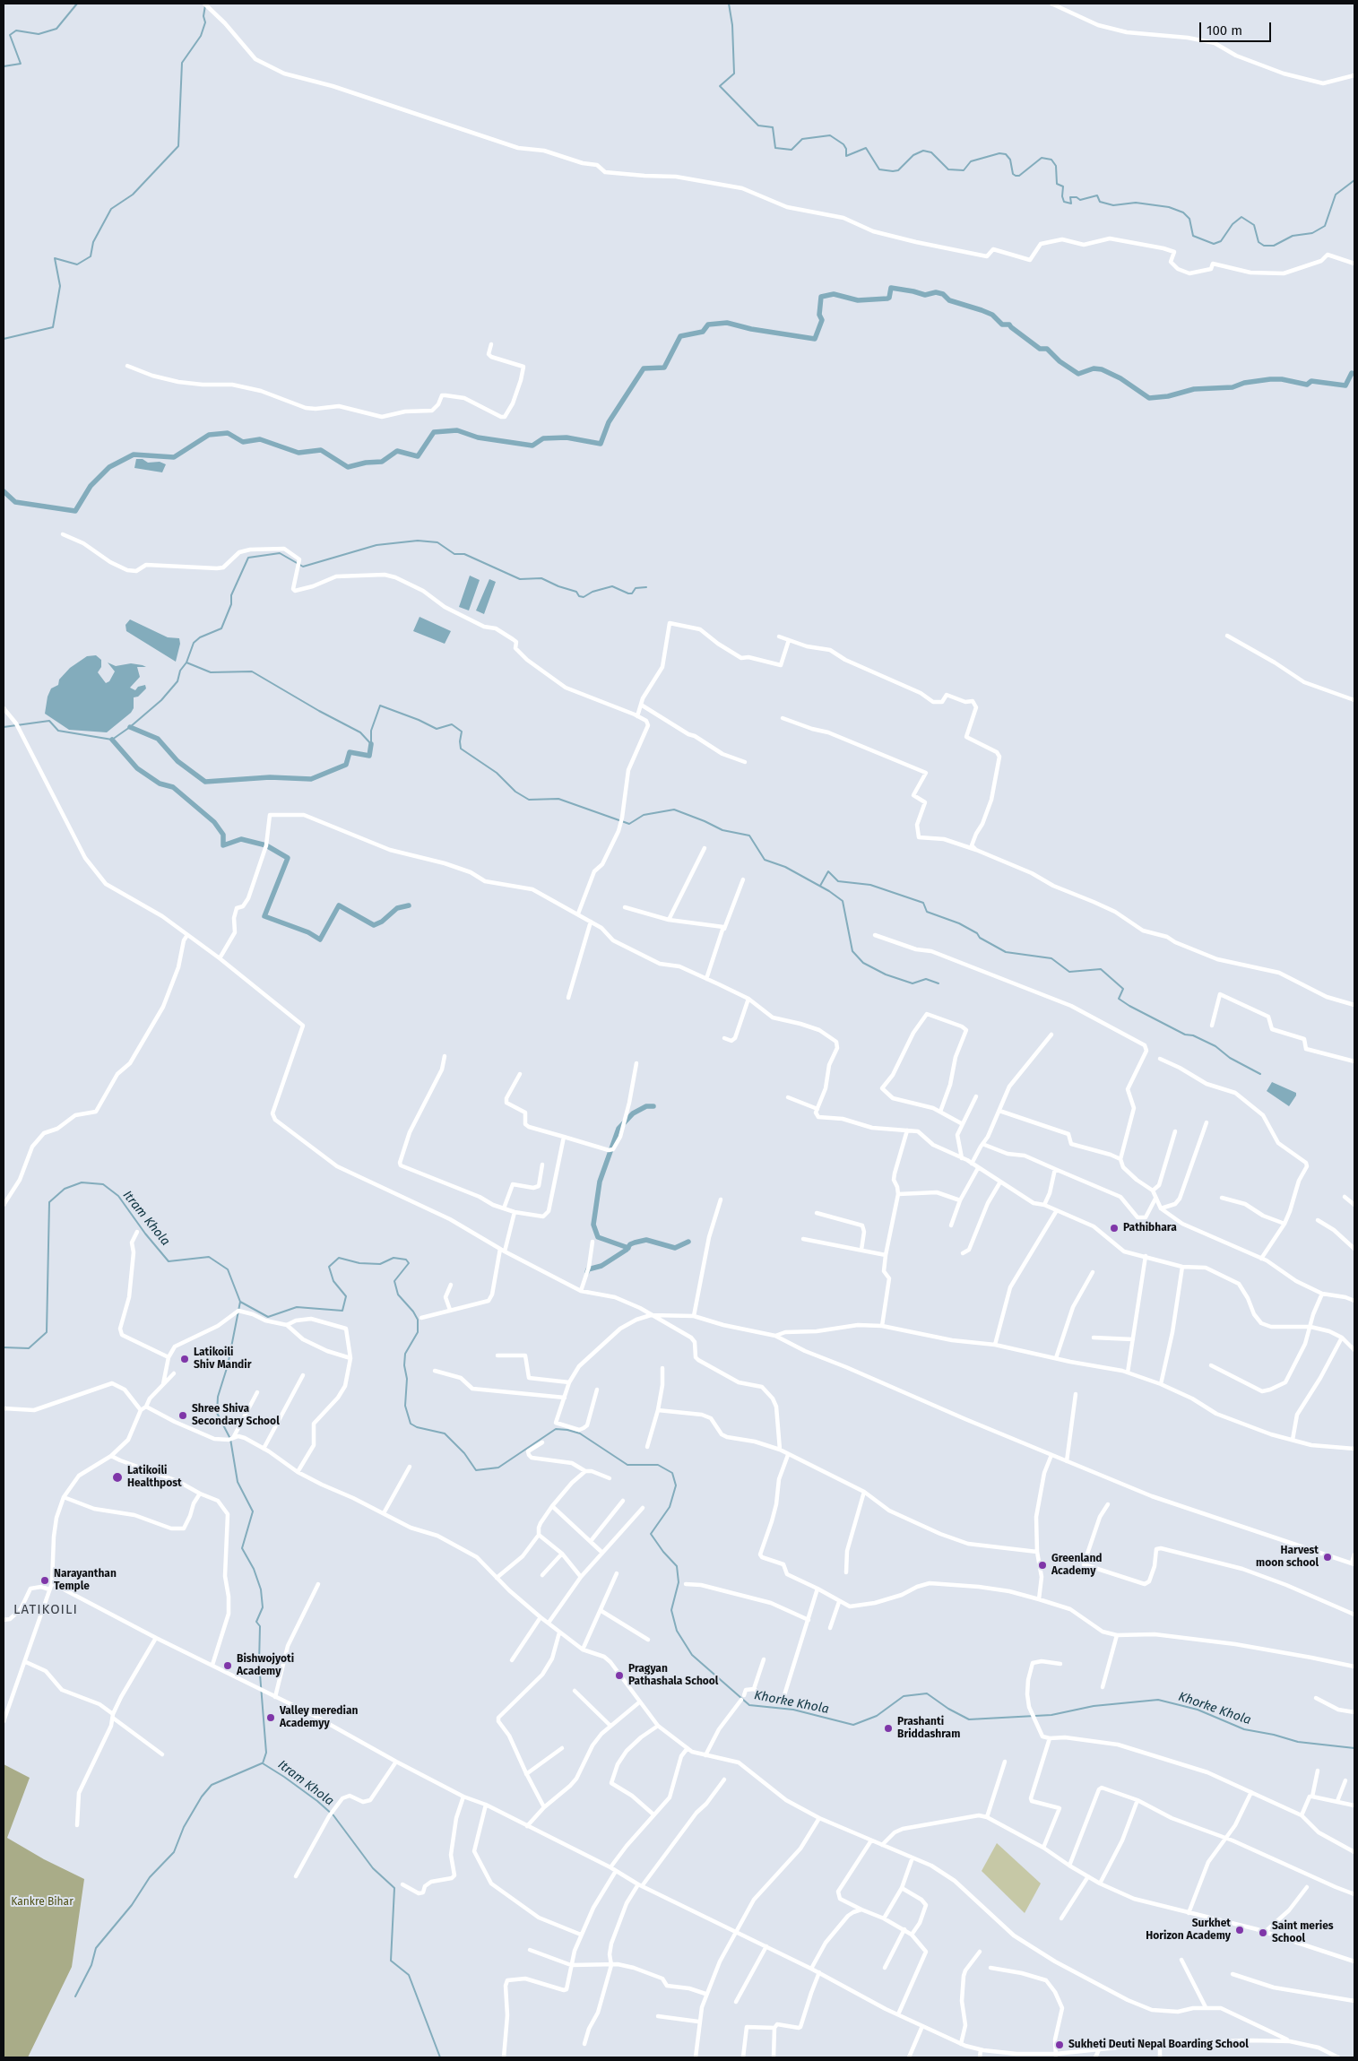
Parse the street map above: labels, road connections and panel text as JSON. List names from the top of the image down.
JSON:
{
  "districts": ["LATIKOILI"],
  "water": ["Itram Khola", "Khorke Khola"],
  "parks": ["Kankre Bihar"],
  "places": [
    "Pathibhara",
    "Latikoili Shiv Mandir",
    "Shree Shiva Secondary School",
    "Latikoili Healthpost",
    "Harvest moon school",
    "Greenland Academy",
    "Narayanthan Temple",
    "Bishwojyoti Academy",
    "Pragyan Pathashala School",
    "Valley meredian Academyy",
    "Prashanti Briddashram",
    "Surkhet Horizon Academy",
    "Saint meries School",
    "Sukheti Deuti Nepal Boarding School"
  ],
  "scale_bar": "100 m"
}
